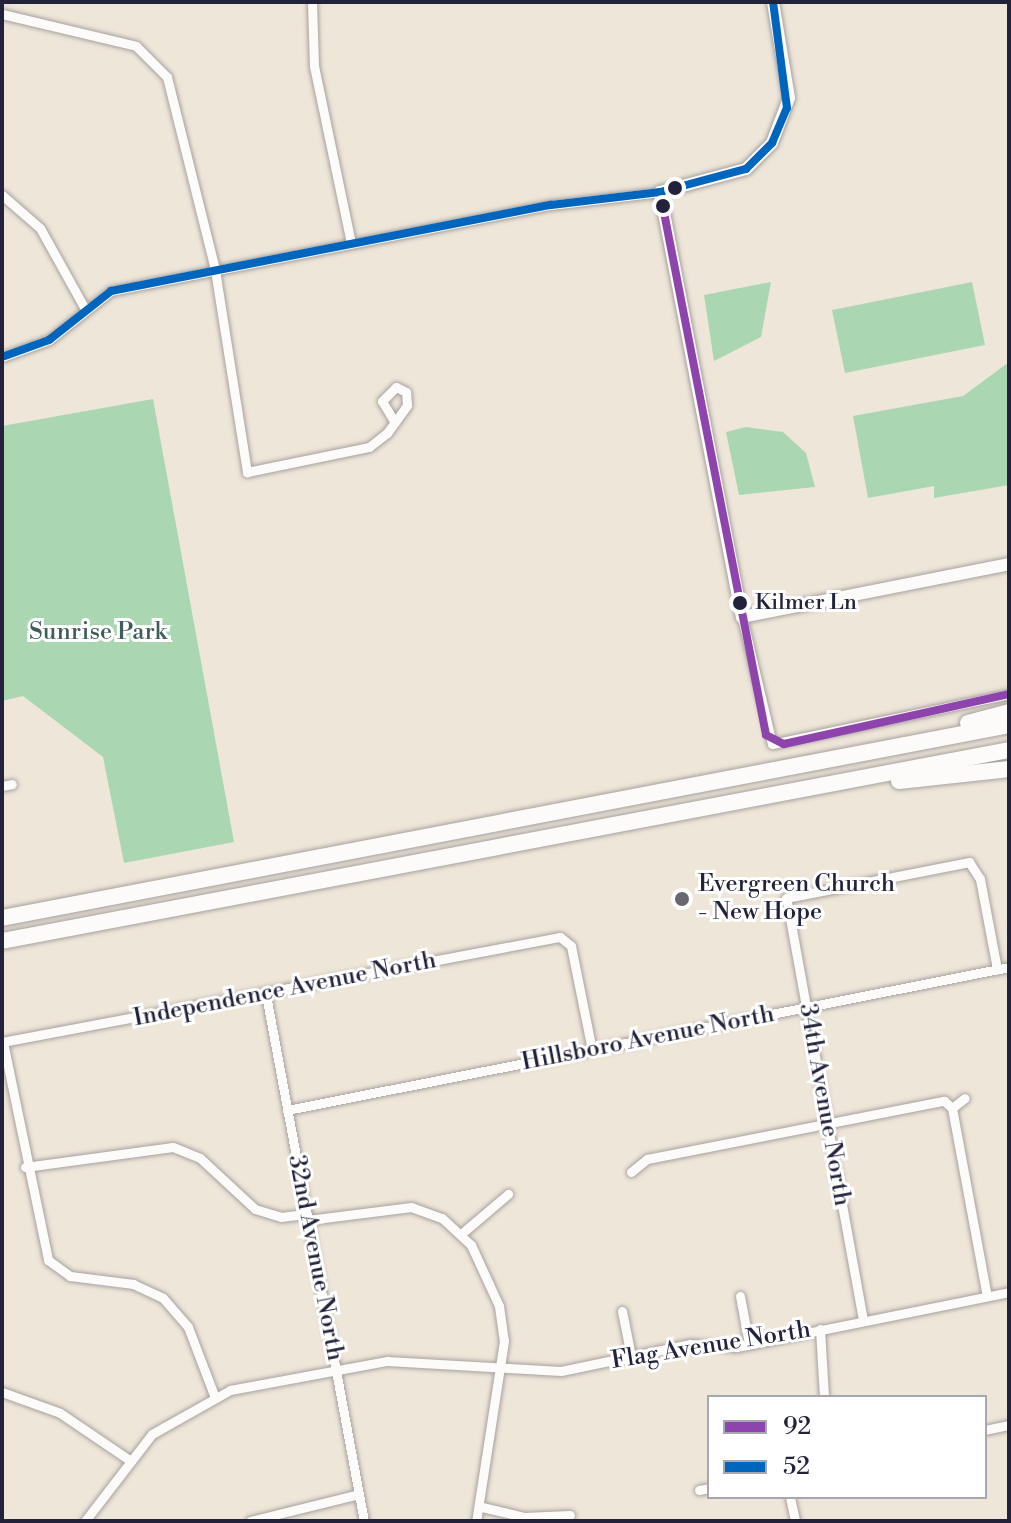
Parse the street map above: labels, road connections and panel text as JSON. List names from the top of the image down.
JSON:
{
  "streets": {
    "street": [
      "Independence Avenue North",
      "Hillsboro Avenue North",
      "34th Avenue North",
      "32nd Avenue North",
      "Flag Avenue North"
    ]
  },
  "crossings": [
    ["Independence Avenue North", "Hillsboro Avenue North"],
    ["Independence Avenue North", "32nd Avenue North"],
    ["Hillsboro Avenue North", "34th Avenue North"],
    ["Hillsboro Avenue North", "32nd Avenue North"],
    ["34th Avenue North", "Flag Avenue North"],
    ["32nd Avenue North", "Flag Avenue North"]
  ],
  "parks": ["Sunrise Park"],
  "places": ["Kilmer Ln", "Evergreen Church - New Hope"],
  "lines": ["transit line 52", "transit line 92"],
  "legend": ["92", "52"]
}
